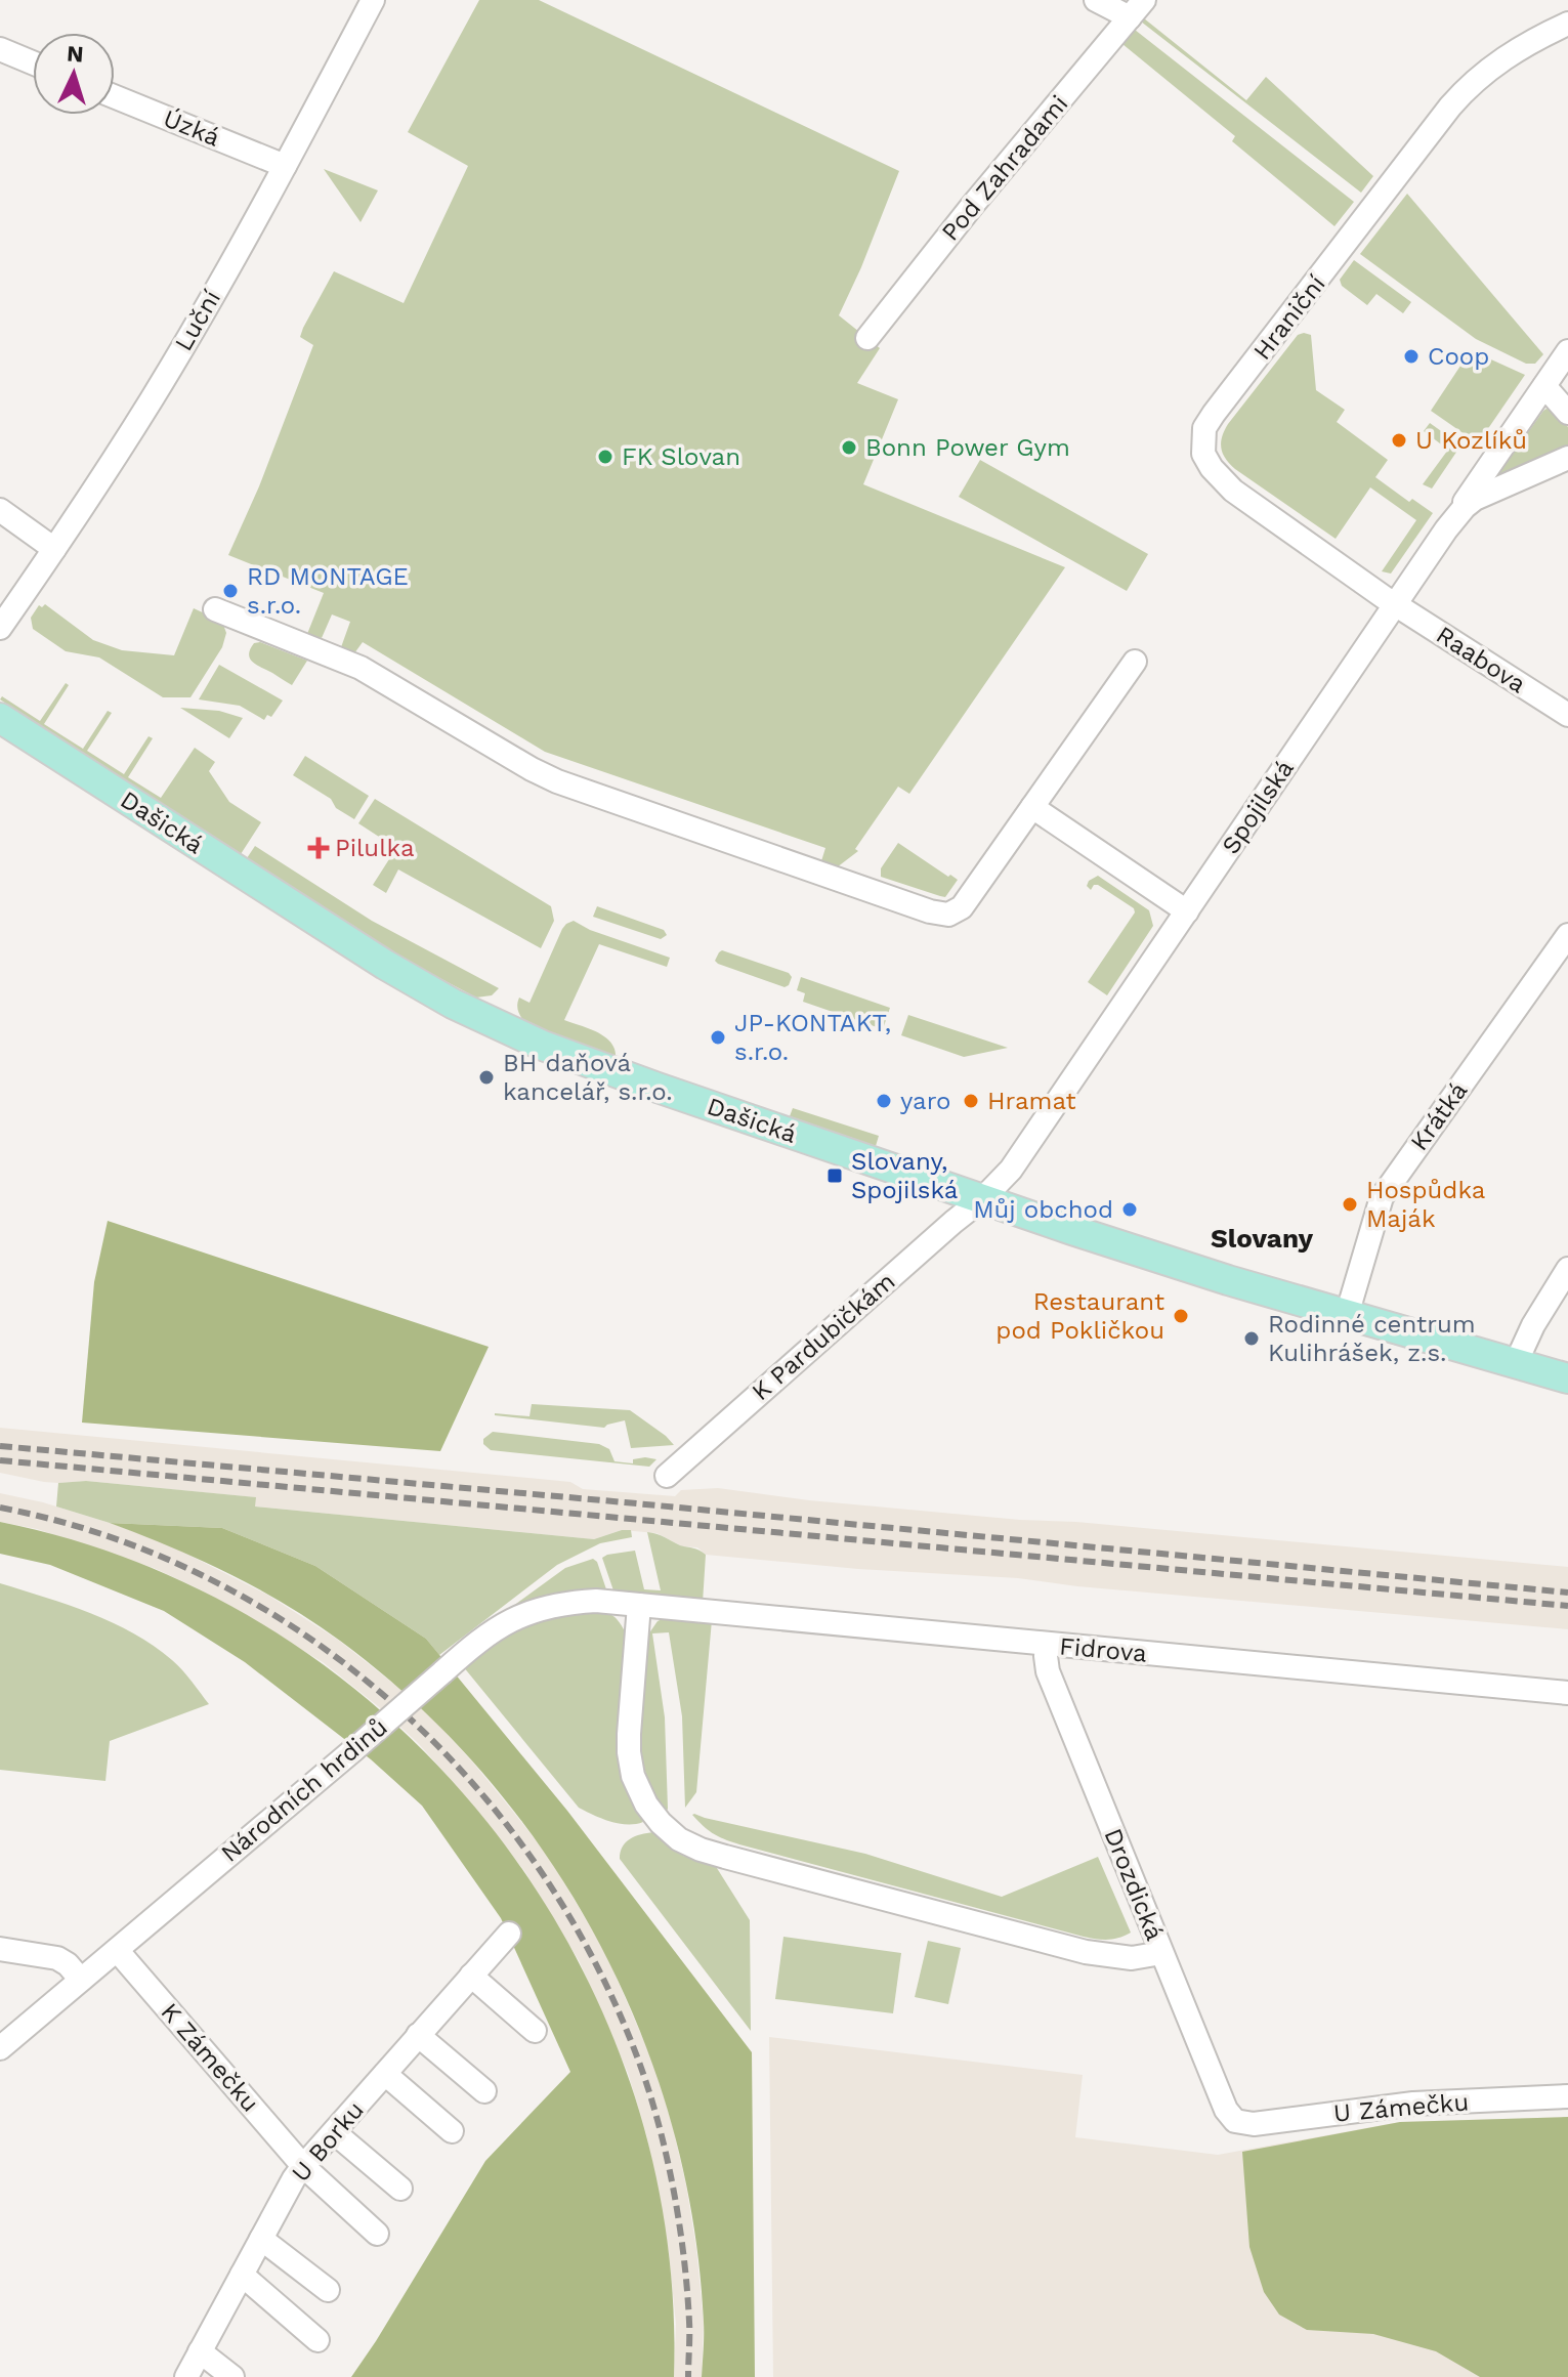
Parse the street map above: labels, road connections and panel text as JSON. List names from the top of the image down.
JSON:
{
  "streets": {
    "main road": ["Dašická"],
    "street": [
      "Úzká",
      "Pod Zahradami",
      "Hraniční",
      "Luční",
      "Raabova",
      "Spojilská",
      "Krátká",
      "K Pardubičkám",
      "Fidrova",
      "Národních hrdinů",
      "Drozdická",
      "K Zámečku",
      "U Zámečku",
      "U Borku"
    ]
  },
  "crossings": [
    ["Úzká", "Luční"],
    ["Hraniční", "Raabova"],
    ["Hraniční", "Spojilská"],
    ["Raabova", "Spojilská"],
    ["Spojilská", "Dašická"],
    ["Spojilská", "K Pardubičkám"],
    ["Dašická", "Krátká"],
    ["Dašická", "K Pardubičkám"],
    ["Fidrova", "Národních hrdinů"],
    ["Fidrova", "Drozdická"],
    ["Národních hrdinů", "K Zámečku"],
    ["Drozdická", "U Zámečku"],
    ["K Zámečku", "U Borku"]
  ],
  "districts": ["Slovany"],
  "places": {
    "other": [
      "Coop",
      "U Kozlíků",
      "Bonn Power Gym",
      "FK Slovan",
      "RD MONTAGE s.r.o.",
      "JP-KONTAKT, s.r.o.",
      "BH daňová kancelář, s.r.o.",
      "yaro",
      "Hramat",
      "Hospůdka Maják",
      "Můj obchod",
      "Restaurant pod Pokličkou",
      "Rodinné centrum Kulihrášek, z.s."
    ],
    "health": ["Pilulka"],
    "transit": ["Slovany, Spojilská"]
  },
  "north": "top"
}
